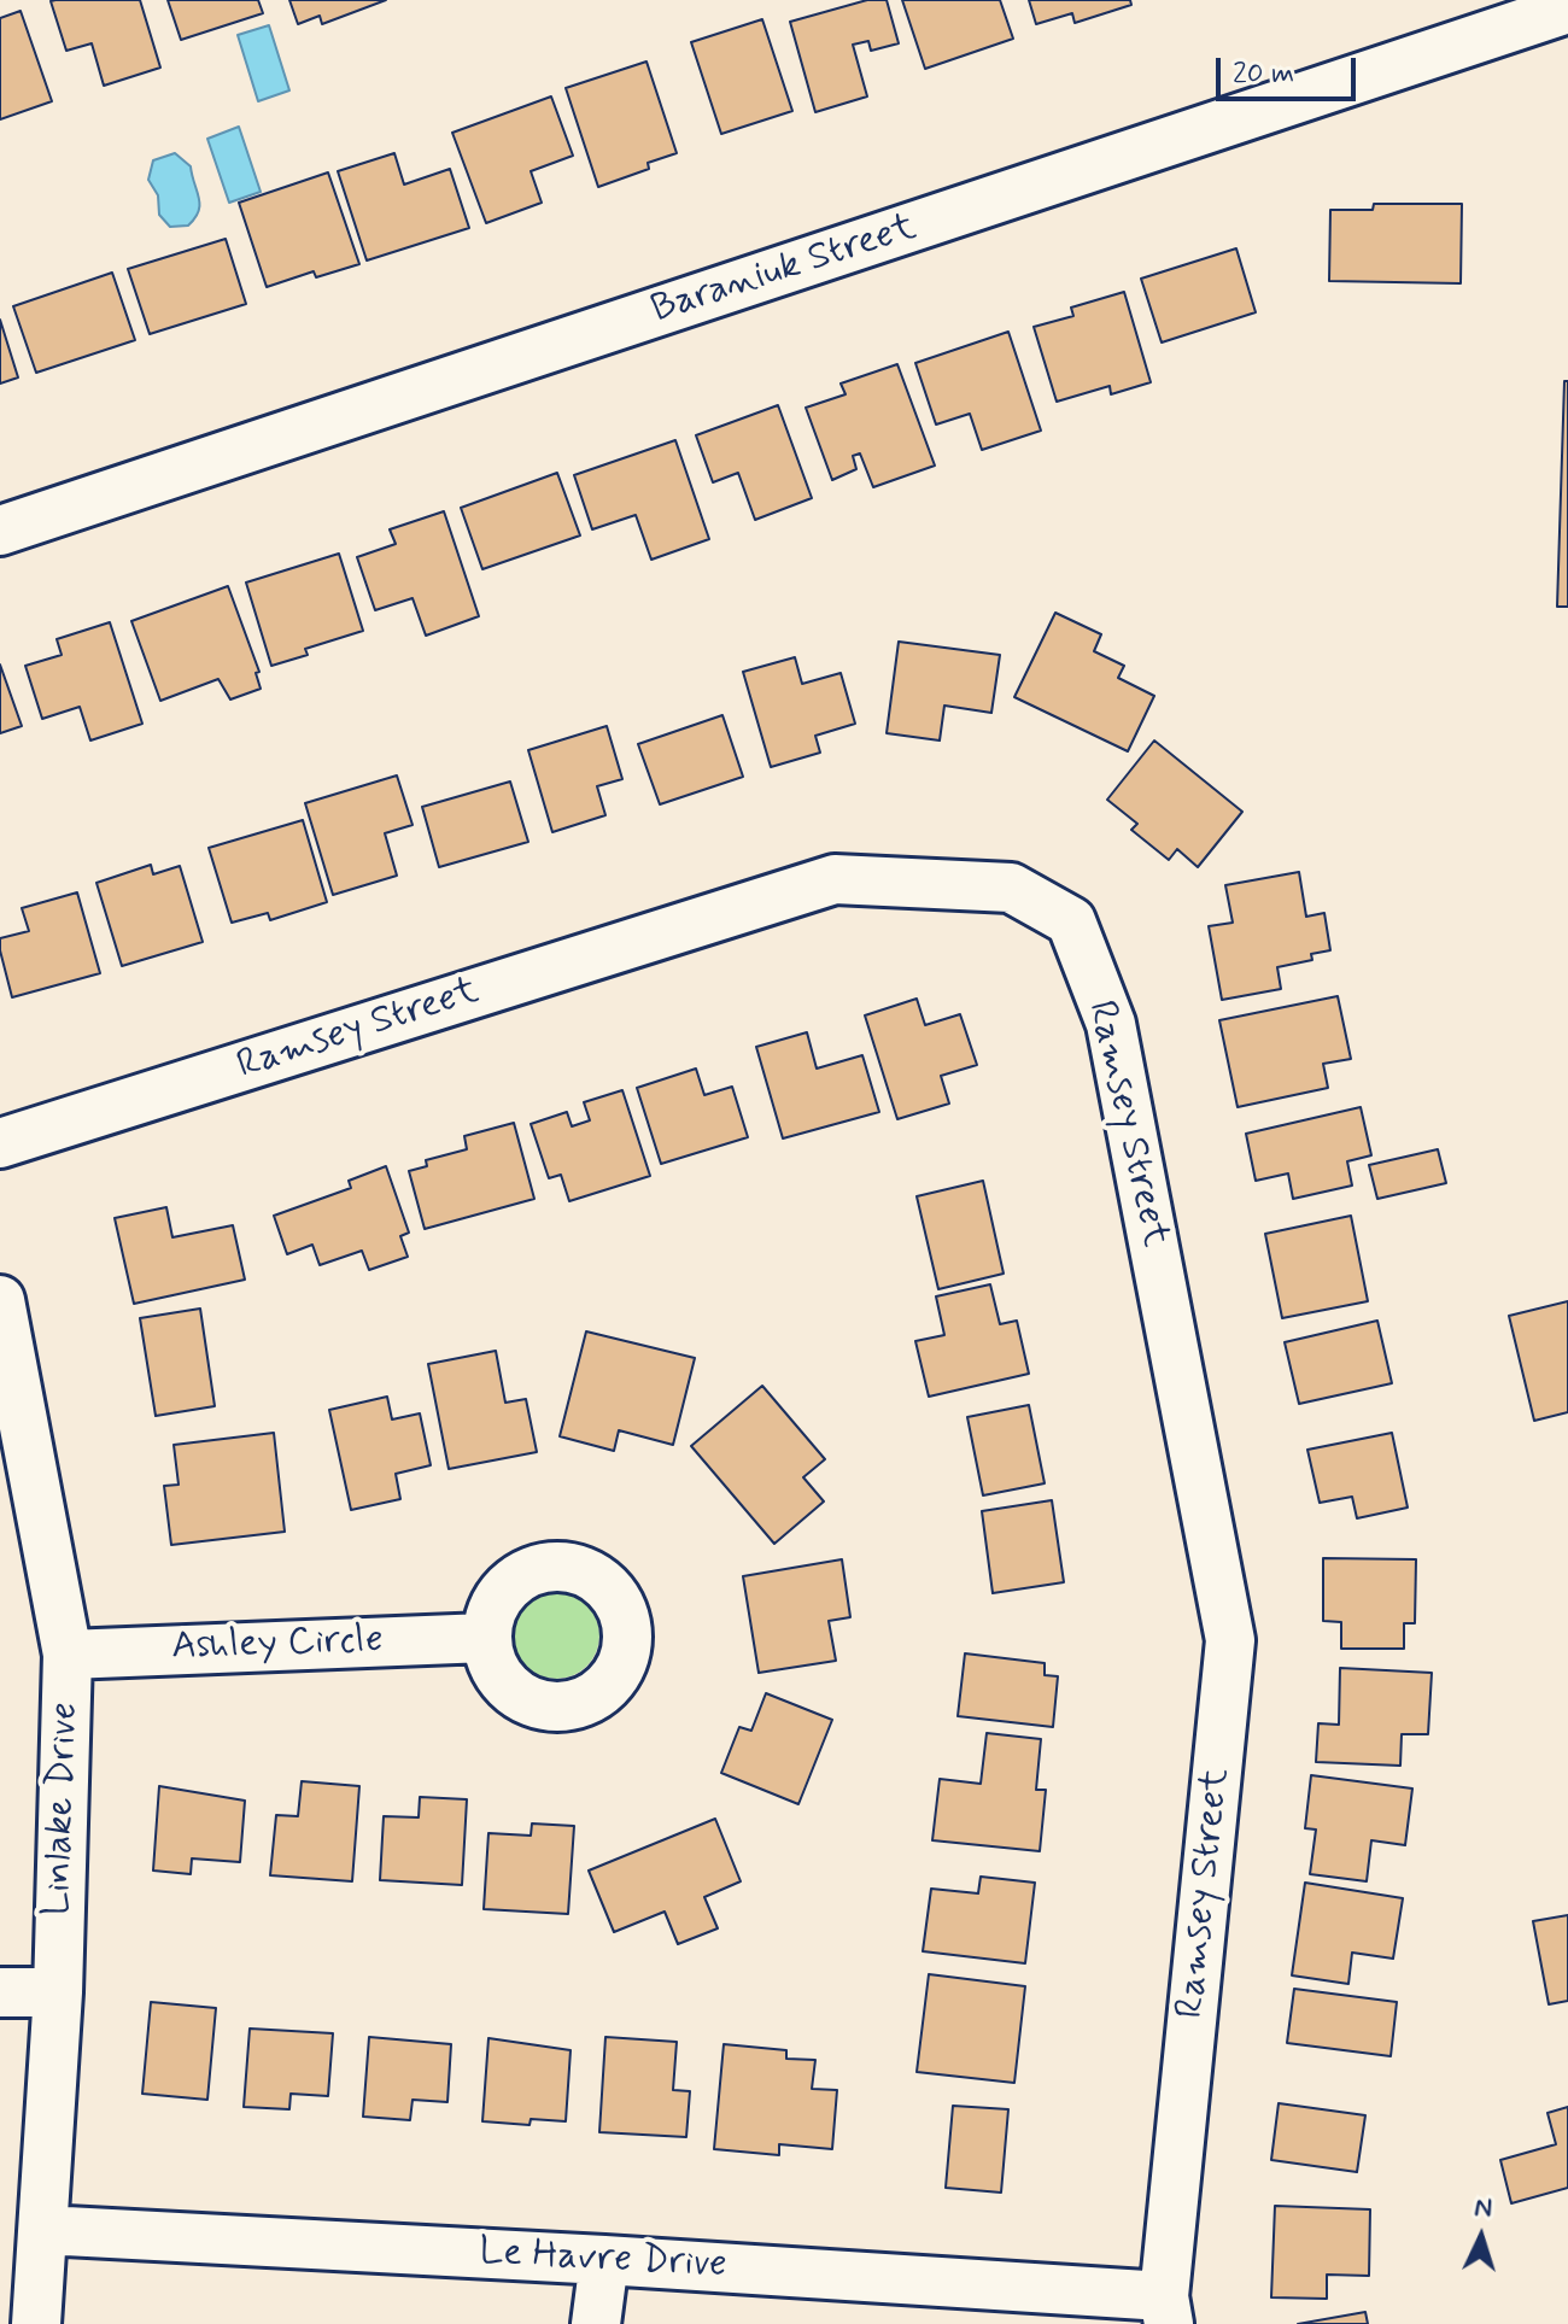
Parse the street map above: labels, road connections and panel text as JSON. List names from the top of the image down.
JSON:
{
  "streets": {
    "street": [
      "Baraniuk Street",
      "Ramsey Street",
      "Ashley Circle",
      "Linlake Drive",
      "Le Havre Drive"
    ]
  },
  "crossings": [
    ["Ramsey Street", "Le Havre Drive"],
    ["Ashley Circle", "Linlake Drive"],
    ["Linlake Drive", "Le Havre Drive"]
  ],
  "scale_bar": "20 m",
  "north": "top"
}
